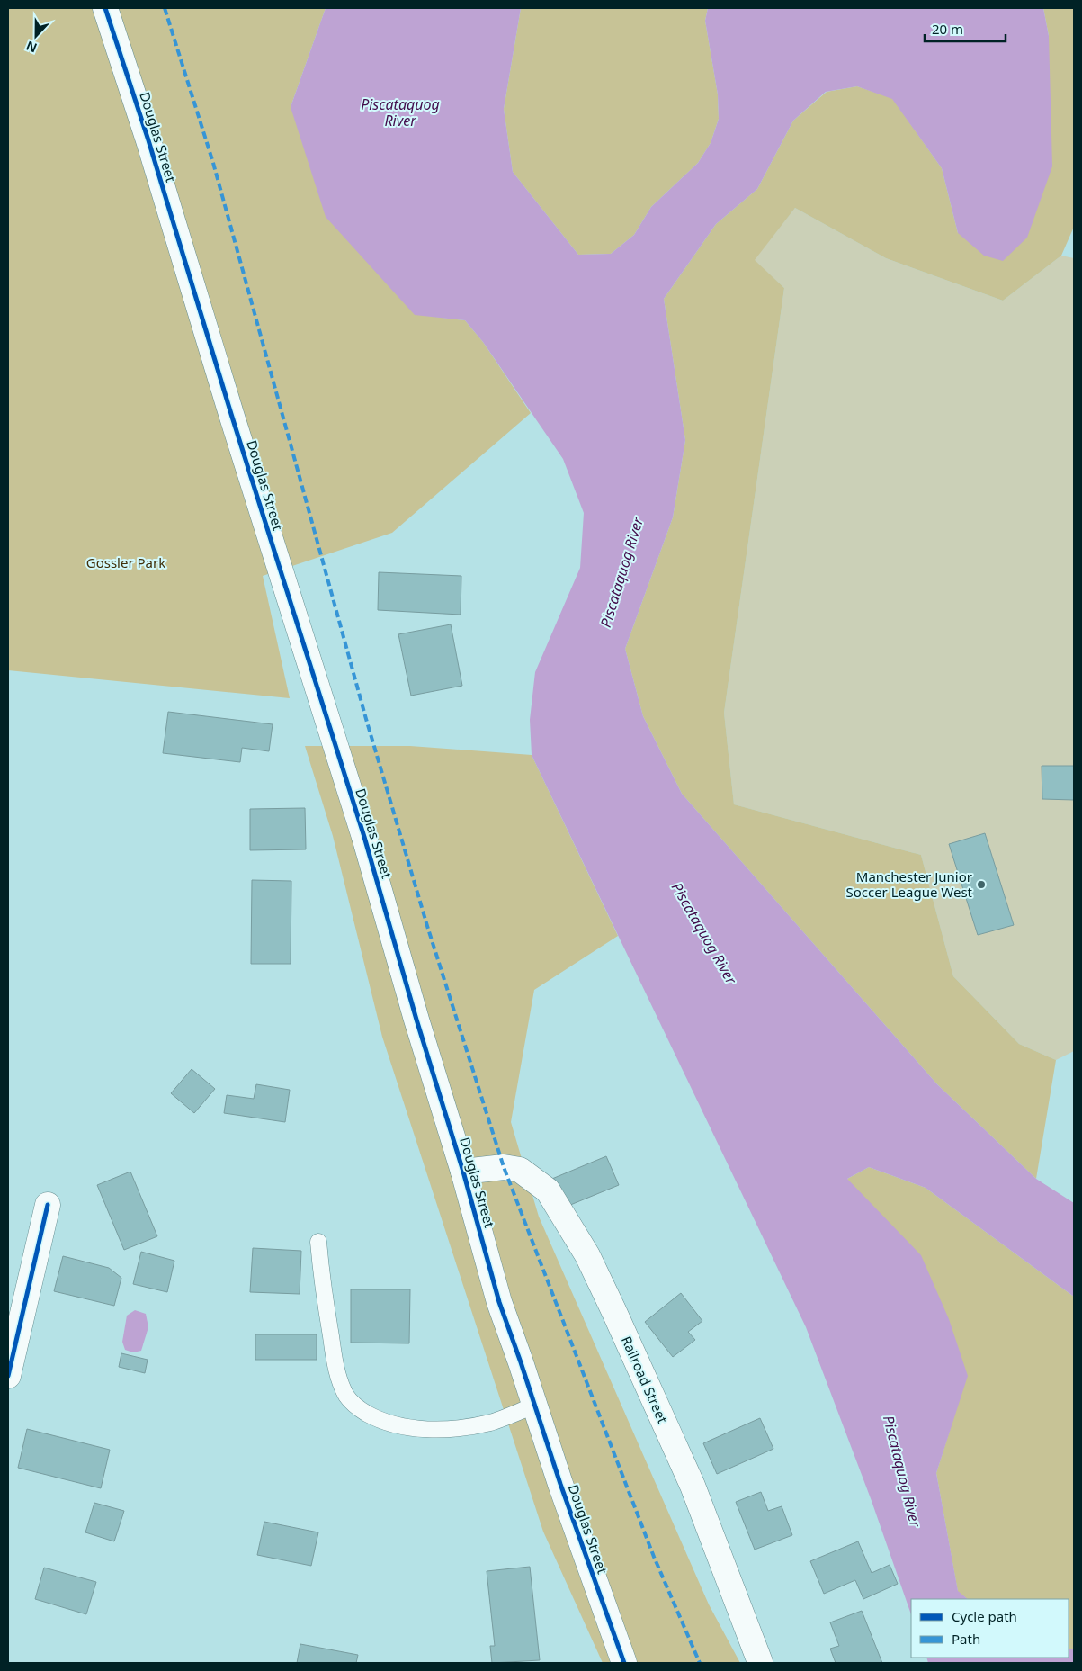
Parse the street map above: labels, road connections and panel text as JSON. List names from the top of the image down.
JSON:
{
  "streets": {
    "street": ["Douglas Street", "Railroad Street"]
  },
  "crossings": [
    ["Douglas Street", "Railroad Street"]
  ],
  "water": ["Piscataquog River"],
  "parks": ["Gossler Park"],
  "places": ["Manchester Junior Soccer League West"],
  "legend": ["Cycle path", "Path"],
  "scale_bar": "20 m",
  "north": "bottom"
}
